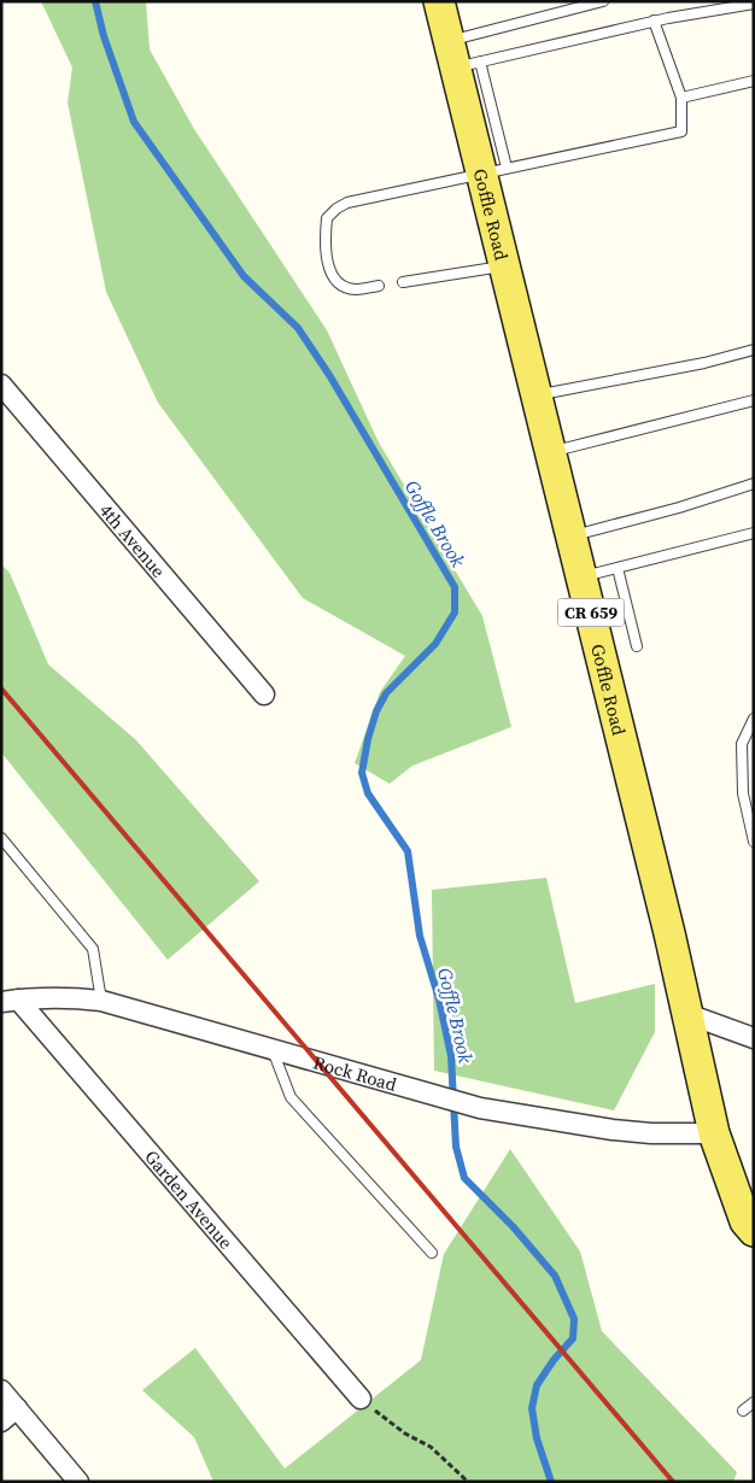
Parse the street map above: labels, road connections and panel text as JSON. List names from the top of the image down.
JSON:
{
  "streets": {
    "main road": ["Goffle Road", "CR 659"],
    "street": ["4th Avenue", "Rock Road", "Garden Avenue"]
  },
  "crossings": [
    ["Goffle Road", "Rock Road"],
    ["Rock Road", "Garden Avenue"]
  ],
  "water": ["Goffle Brook"]
}
